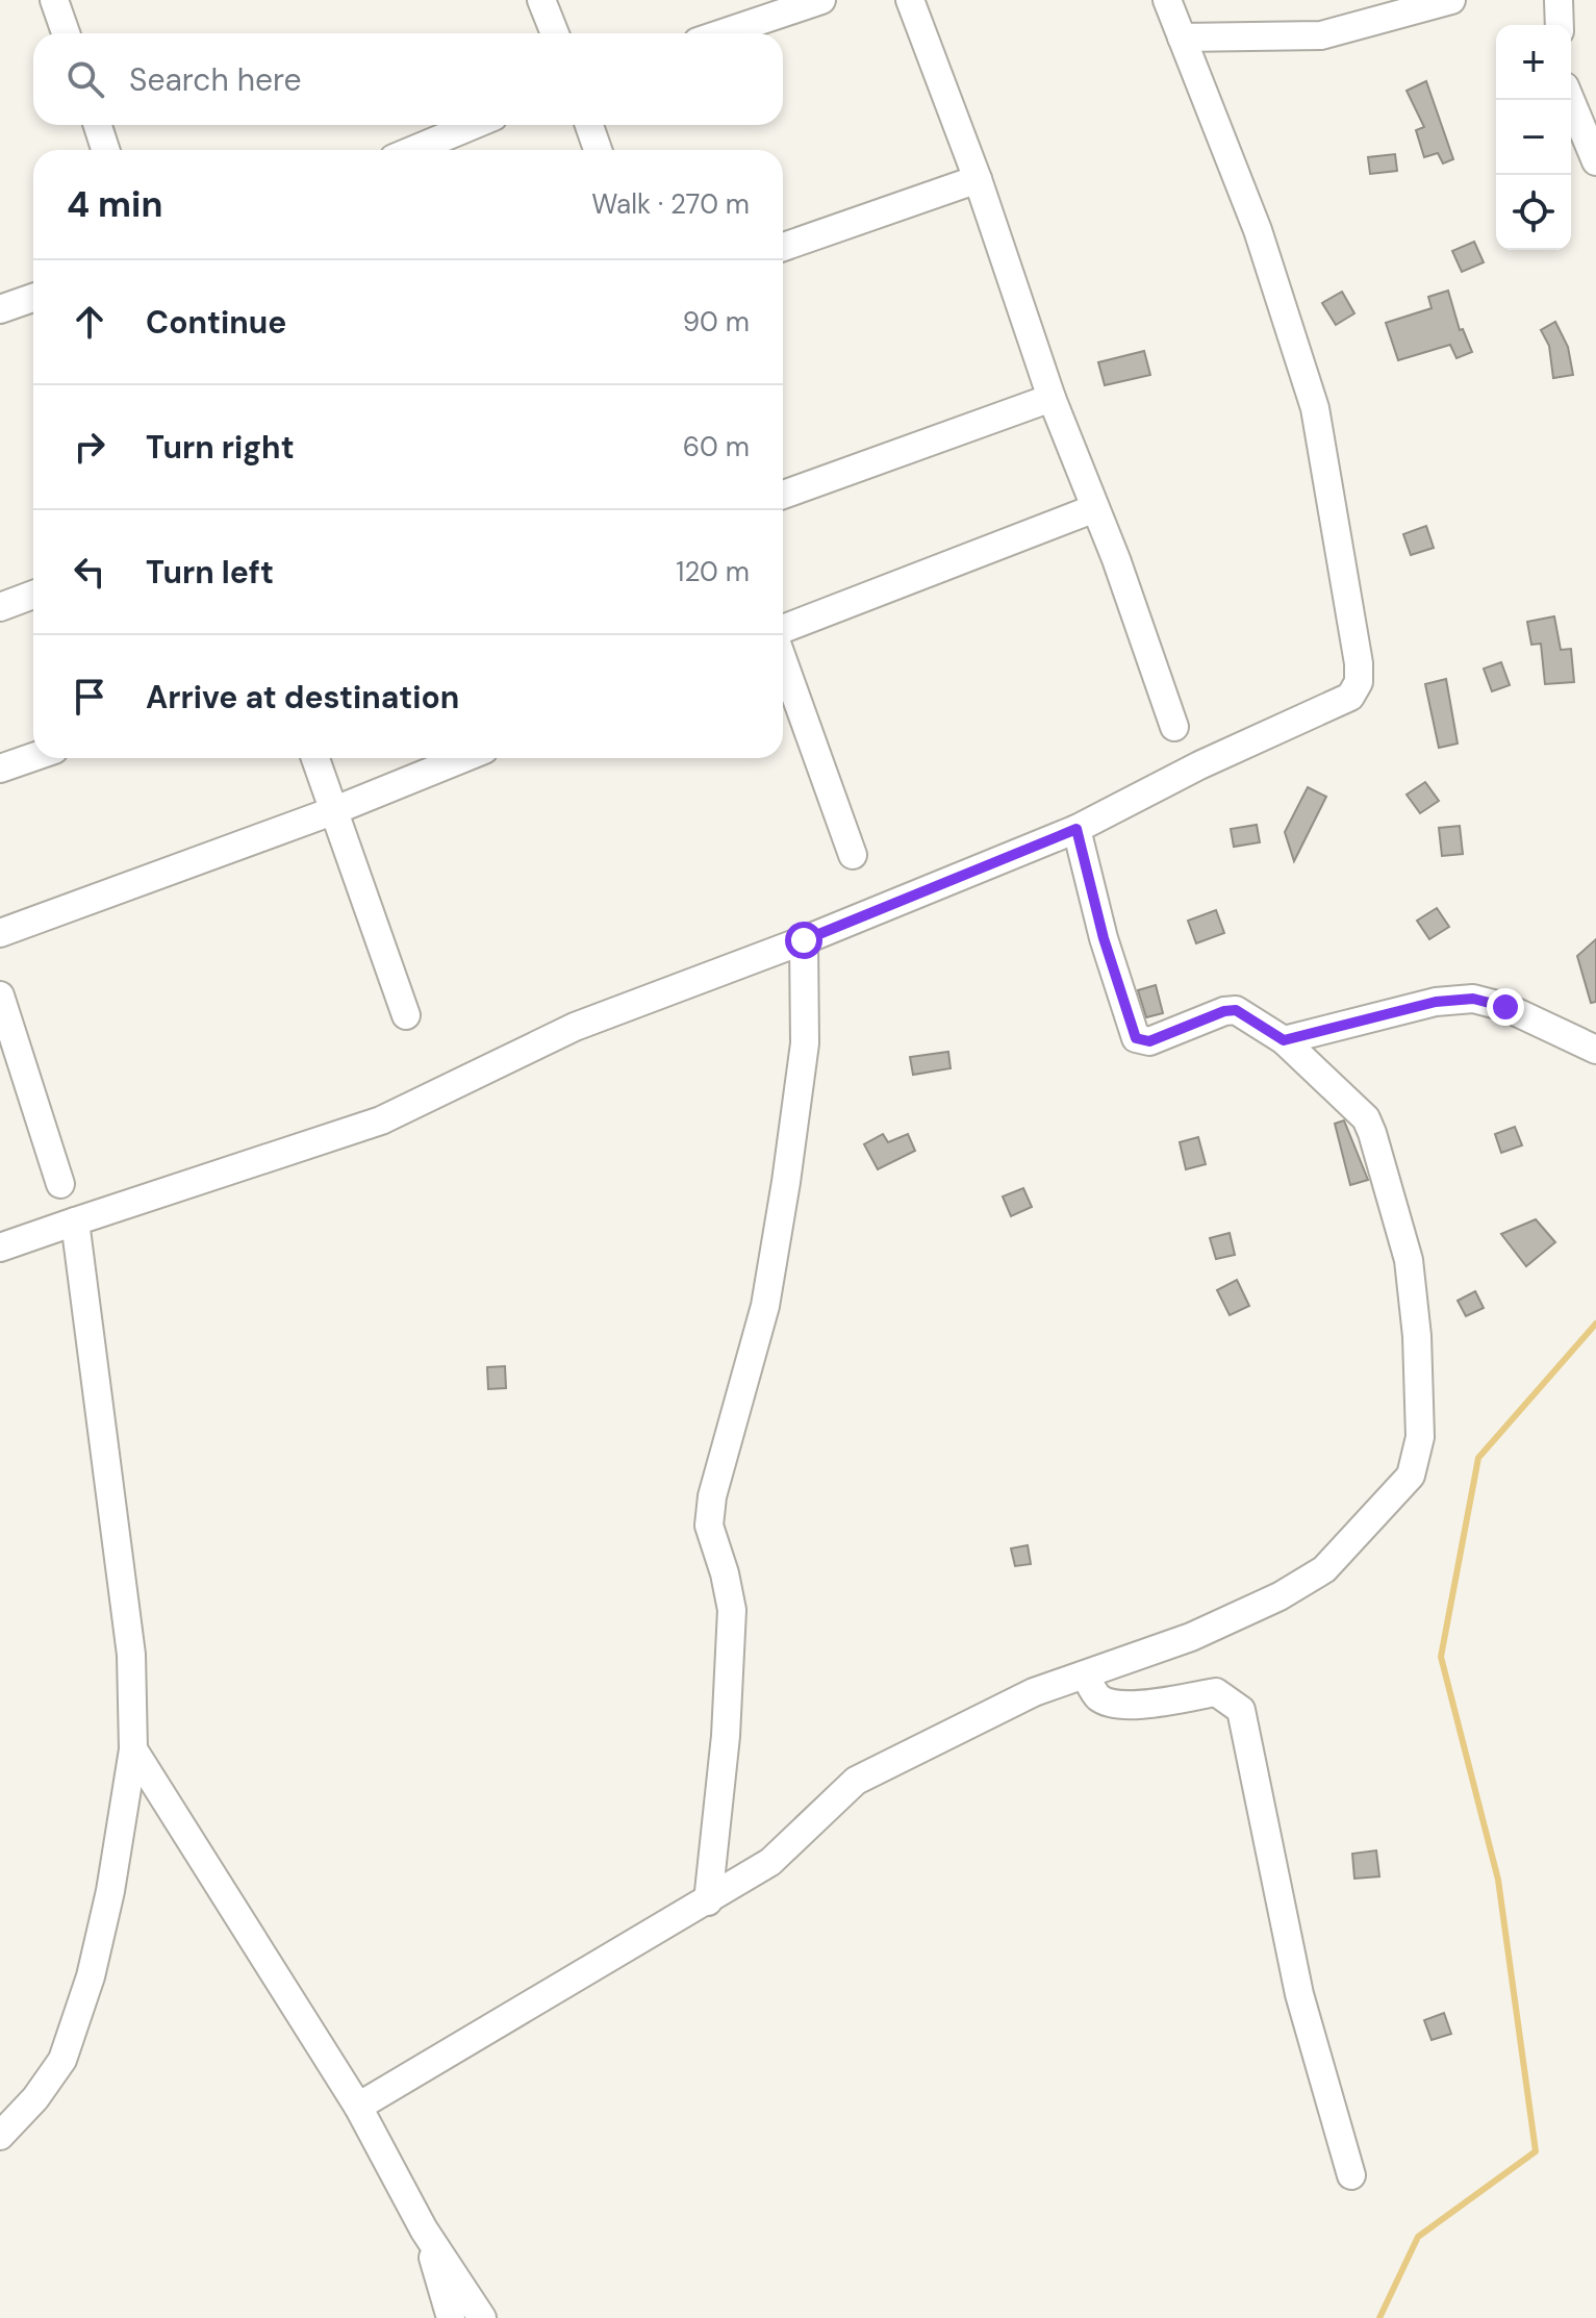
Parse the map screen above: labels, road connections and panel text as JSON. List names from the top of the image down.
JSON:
{
  "page": {
    "map_buttons": ["+", "−"],
    "search": "Search here",
    "heading": ["4 min", "Walk · 270 m"],
    "list": [
      ["Continue", "90 m"],
      ["Turn right", "60 m"],
      ["Turn left", "120 m"],
      "Arrive at destination"
    ]
  }
}
